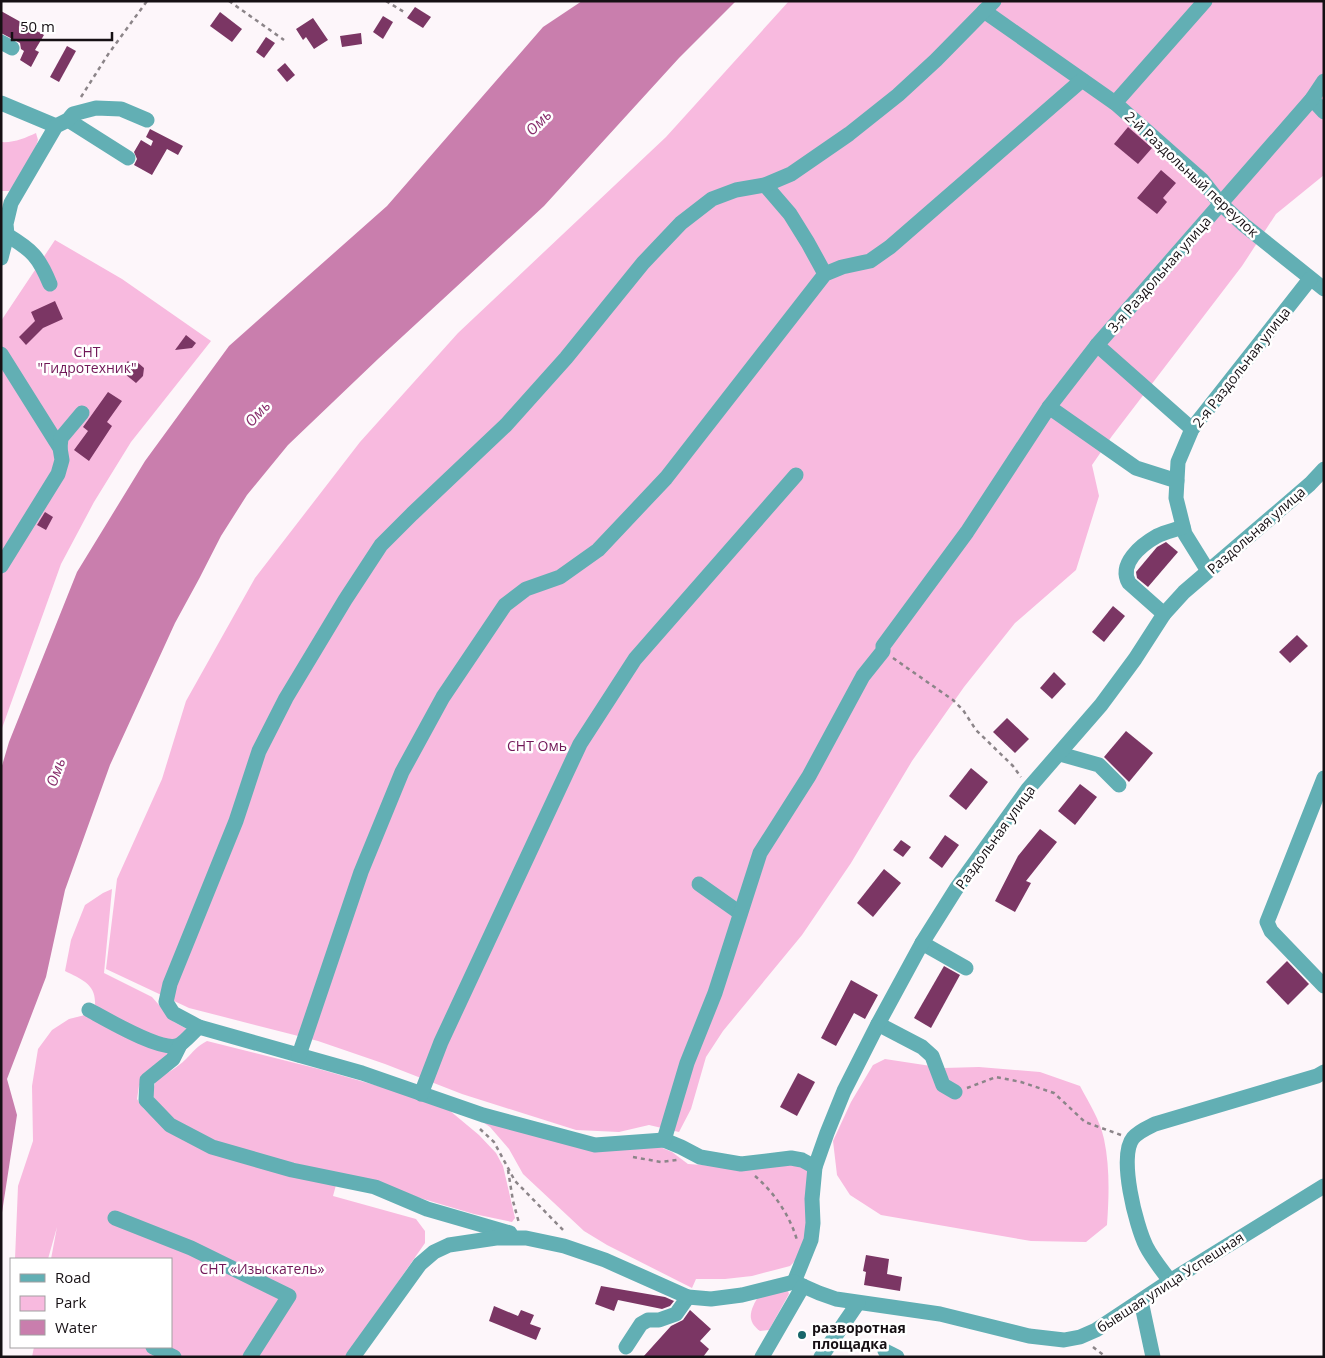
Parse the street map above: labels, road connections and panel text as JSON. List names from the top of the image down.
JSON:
{
  "streets": {
    "street": [
      "2-й Раздольный переулок",
      "3-я Раздольная улица",
      "2-я Раздольная улица",
      "Раздольная улица",
      "бывшая улица Успешная"
    ]
  },
  "crossings": [
    ["2-й Раздольный переулок", "3-я Раздольная улица"],
    ["2-й Раздольный переулок", "2-я Раздольная улица"],
    ["2-я Раздольная улица", "Раздольная улица"],
    ["Раздольная улица", "бывшая улица Успешная"]
  ],
  "water": ["Омь"],
  "parks": ["СНТ \"Гидротехник\"", "СНТ Омь", "СНТ «Изыскатель»"],
  "places": ["разворотная площадка"],
  "legend": ["Road", "Park", "Water"],
  "scale_bar": "50 m"
}
